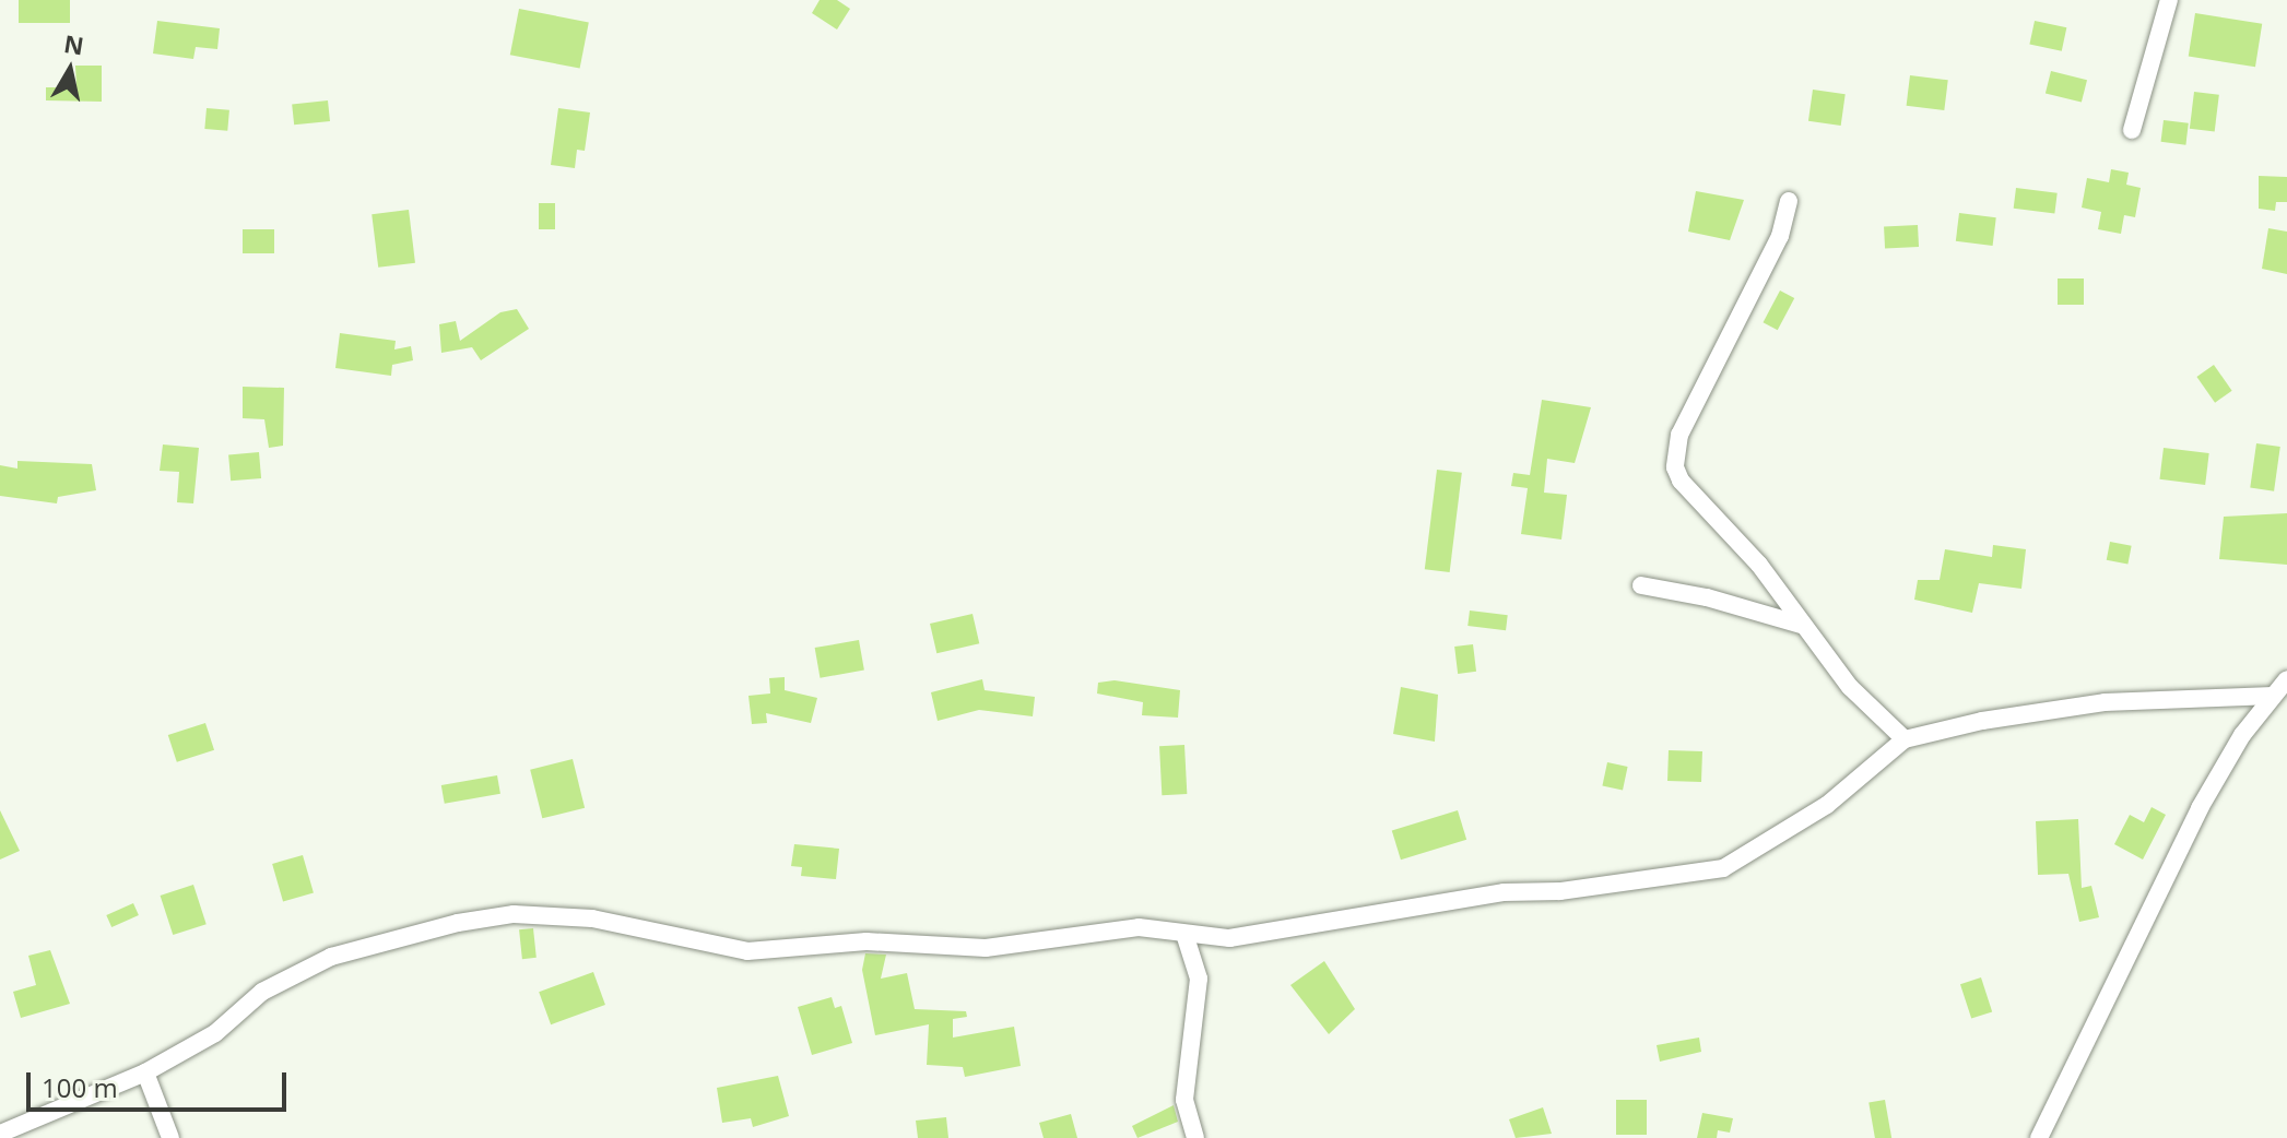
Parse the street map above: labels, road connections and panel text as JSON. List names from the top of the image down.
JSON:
{
  "scale_bar": "100 m",
  "north": "top"
}
